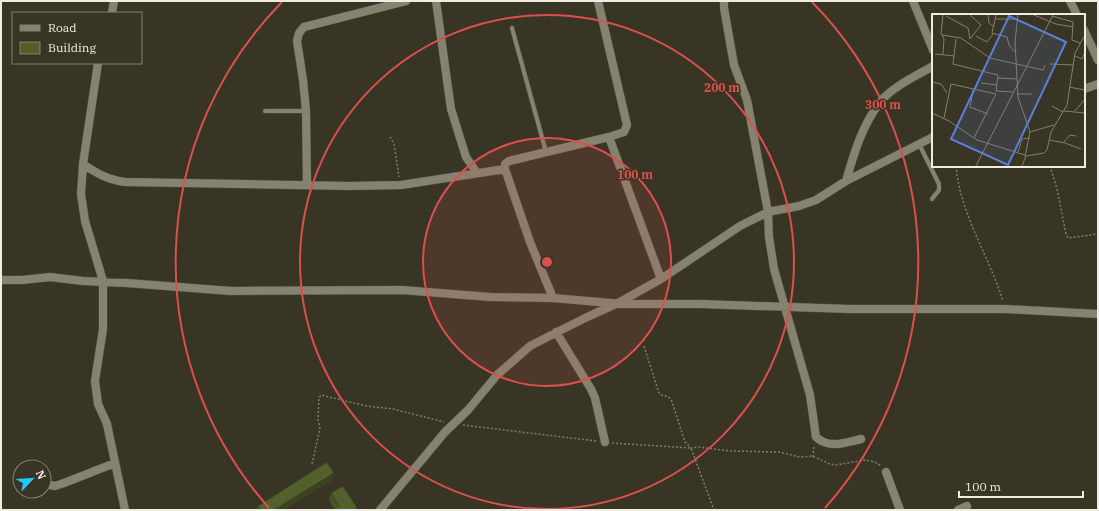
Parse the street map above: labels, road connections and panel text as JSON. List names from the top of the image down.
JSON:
{
  "legend": ["Road", "Building"],
  "scale_bar": "100 m",
  "north": "top right",
  "rings": ["200 m", "300 m", "100 m"]
}
